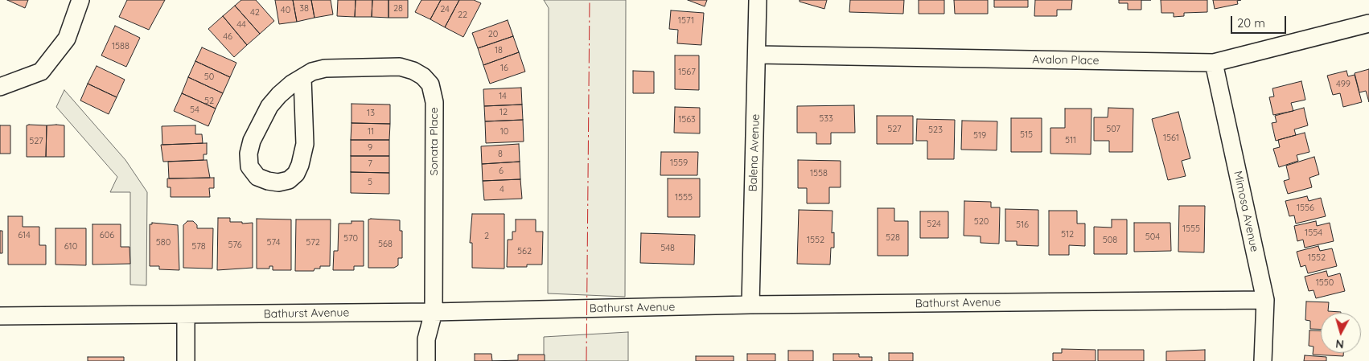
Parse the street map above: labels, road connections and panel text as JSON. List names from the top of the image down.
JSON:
{
  "streets": {
    "street": [
      "Avalon Place",
      "Sonata Place",
      "Balena Avenue",
      "Mimosa Avenue",
      "Bathurst Avenue"
    ]
  },
  "crossings": [
    ["Avalon Place", "Balena Avenue"],
    ["Avalon Place", "Mimosa Avenue"],
    ["Sonata Place", "Bathurst Avenue"],
    ["Balena Avenue", "Bathurst Avenue"],
    ["Mimosa Avenue", "Bathurst Avenue"]
  ],
  "house_numbers": [
    "38",
    "28",
    "24",
    "40",
    "42",
    "22",
    "1571",
    "44",
    "20",
    "46",
    "1588",
    "18",
    "16",
    "1567",
    "50",
    "499",
    "14",
    "52",
    "54",
    "12",
    "13",
    "533",
    "1563",
    "527",
    "507",
    "523",
    "11",
    "10",
    "515",
    "519",
    "1561",
    "511",
    "527",
    "9",
    "8",
    "1559",
    "7",
    "6",
    "1558",
    "5",
    "4",
    "1555",
    "1556",
    "520",
    "524",
    "516",
    "1555",
    "1554",
    "512",
    "614",
    "606",
    "2",
    "504",
    "528",
    "570",
    "1552",
    "508",
    "580",
    "574",
    "572",
    "568",
    "576",
    "610",
    "578",
    "548",
    "562",
    "1552",
    "1550"
  ],
  "scale_bar": "20 m",
  "north": "bottom"
}
